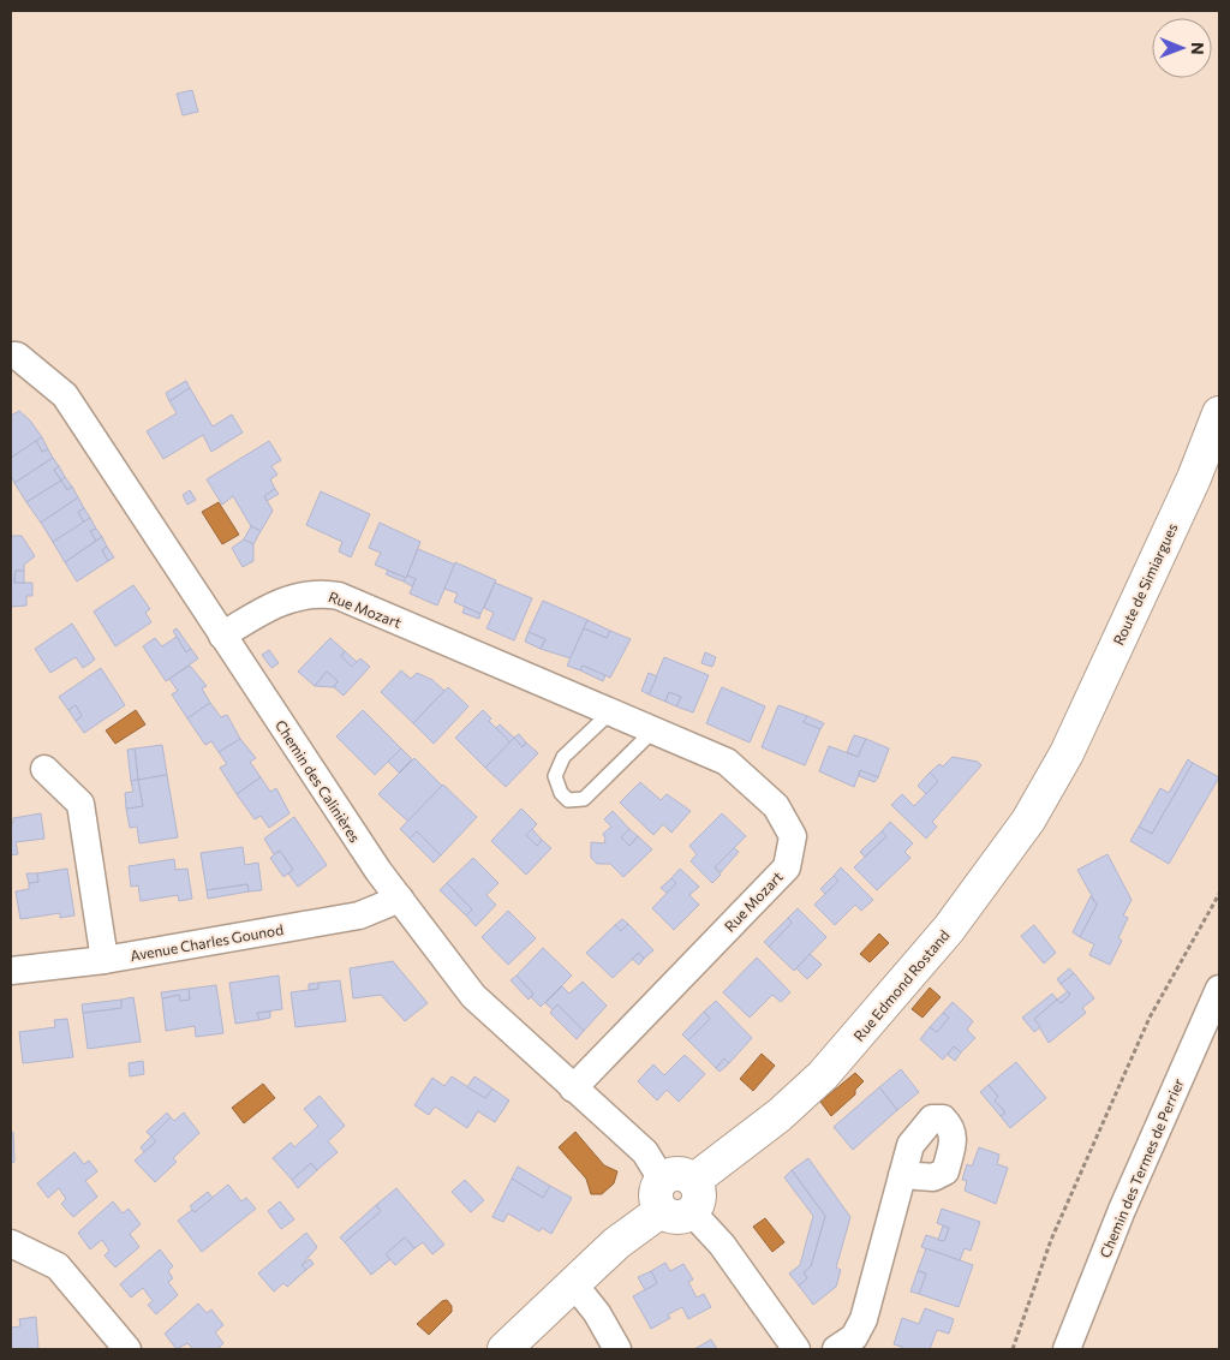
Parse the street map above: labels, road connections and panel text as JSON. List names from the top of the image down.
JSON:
{
  "streets": {
    "street": [
      "Route de Simiargues",
      "Rue Mozart",
      "Chemin des Calinières",
      "Avenue Charles Gounod",
      "Rue Edmond Rostand",
      "Chemin des Termes de Perrier"
    ]
  },
  "crossings": [
    ["Route de Simiargues", "Rue Edmond Rostand"],
    ["Rue Mozart", "Chemin des Calinières"],
    ["Chemin des Calinières", "Avenue Charles Gounod"],
    ["Chemin des Calinières", "Rue Edmond Rostand"]
  ],
  "north": "right"
}
